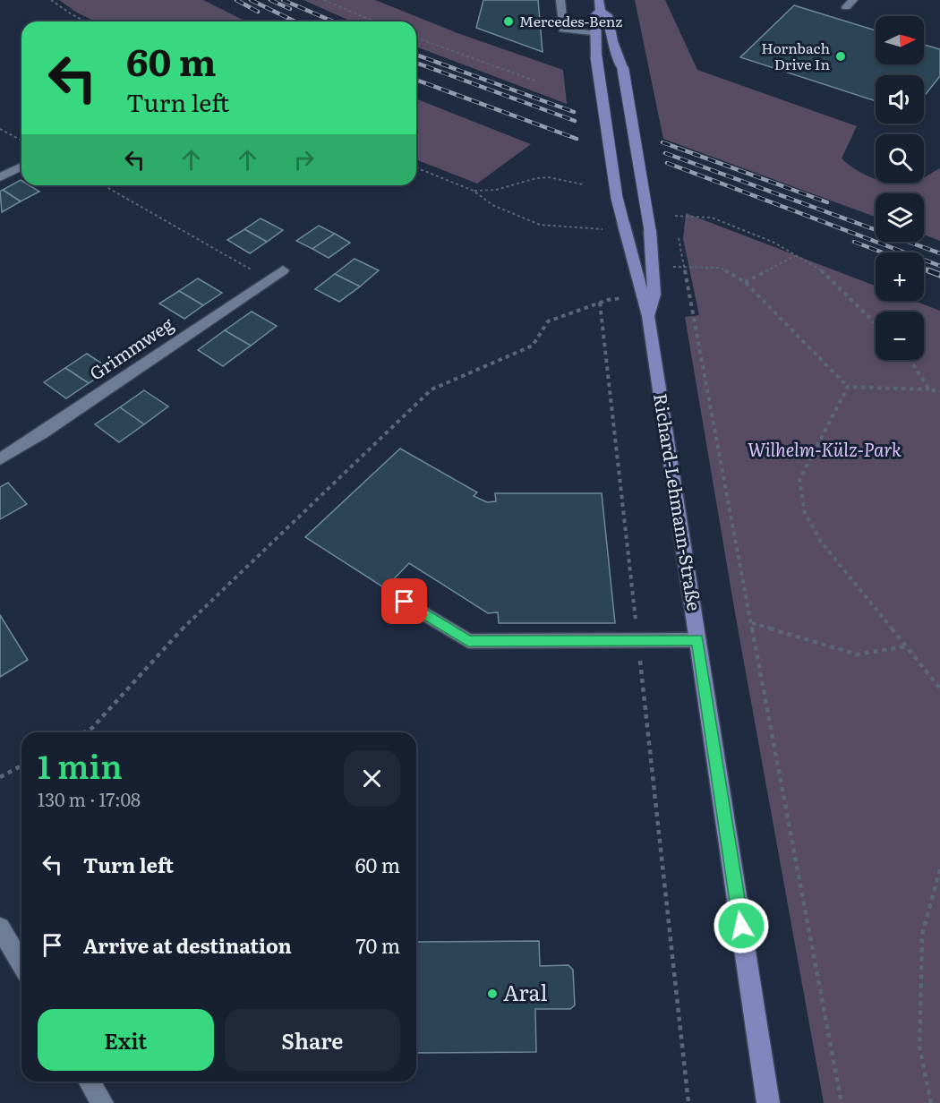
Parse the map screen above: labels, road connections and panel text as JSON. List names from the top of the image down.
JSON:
{
  "streets": {
    "main road": ["Richard-Lehmann-Straße"],
    "street": ["Grimmweg"]
  },
  "parks": ["Wilhelm-Külz-Park"],
  "places": ["Mercedes-Benz", "Hornbach Drive In", "Aral"],
  "north": "right",
  "page": {
    "map_buttons": ["+", "−"],
    "turn": ["60 m", "Turn left"],
    "heading": ["1 min", "130 m · 17:08"],
    "list": [
      {
        "name": "Turn left",
        "value": "60 m"
      },
      {
        "name": "Arrive at destination",
        "value": "70 m"
      }
    ],
    "buttons": ["Exit", "Share"]
  }
}
